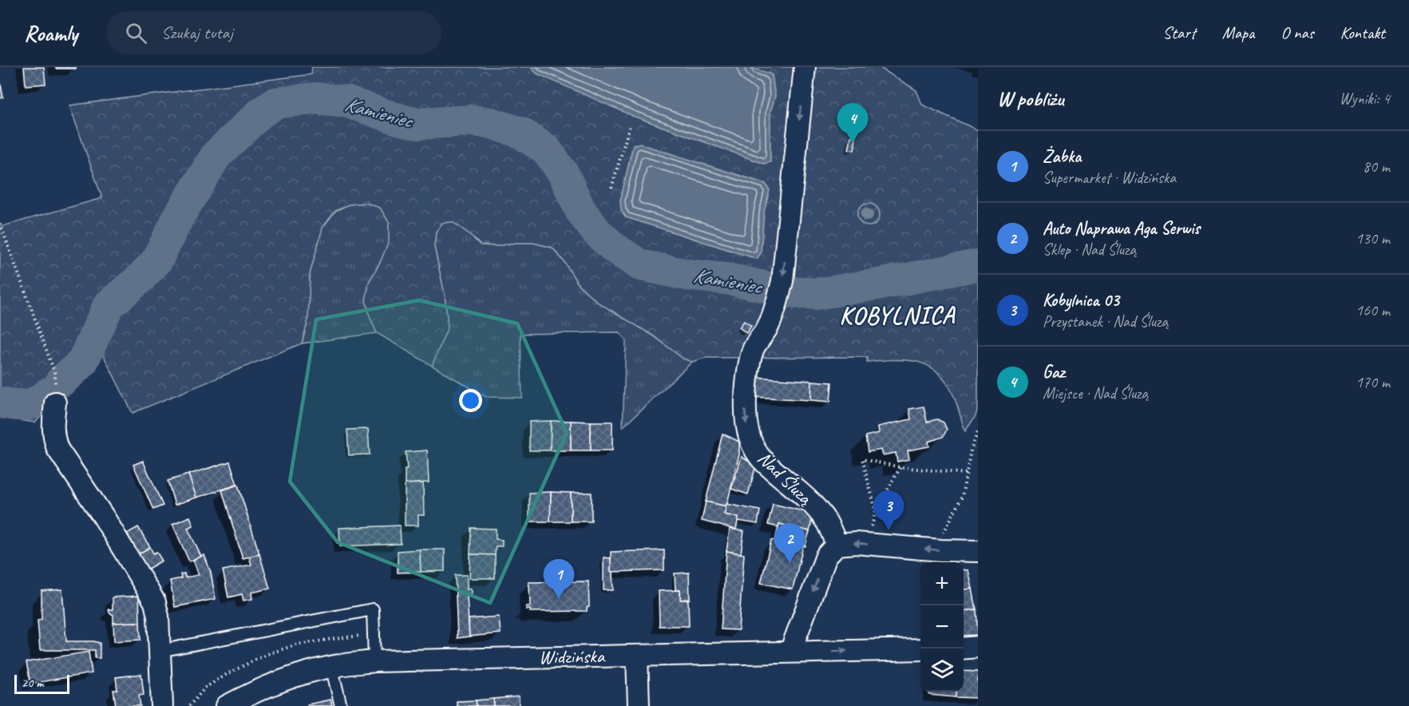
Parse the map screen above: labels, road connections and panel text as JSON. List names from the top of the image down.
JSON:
{
  "streets": {
    "street": ["Nad Śluzą", "Widzińska"]
  },
  "one_way": ["Nad Śluzą"],
  "districts": ["KOBYLNICA"],
  "water": ["Kamieniec"],
  "scale_bar": "20 m",
  "page": {
    "header": "Roamly",
    "search": "Szukaj tutaj",
    "nav": [
      "Start",
      "Mapa",
      "O nas",
      "Kontakt"
    ],
    "heading": ["W pobliżu", "Wyniki: 4"],
    "pins": [
      "4",
      "3",
      "2",
      "1"
    ],
    "list": [
      {
        "mark": "1",
        "name": "Żabka",
        "note": "Supermarket · Widzińska",
        "value": "80 m"
      },
      {
        "mark": "2",
        "name": "Auto Naprawa Aga Serwis",
        "note": "Sklep · Nad Śluzą",
        "value": "130 m"
      },
      {
        "mark": "3",
        "name": "Kobylnica 03",
        "note": "Przystanek · Nad Śluzą",
        "value": "160 m"
      },
      {
        "mark": "4",
        "name": "Gaz",
        "note": "Miejsce · Nad Śluzą",
        "value": "170 m"
      }
    ],
    "map_buttons": ["+", "−"],
    "scale": "20 m"
  }
}
